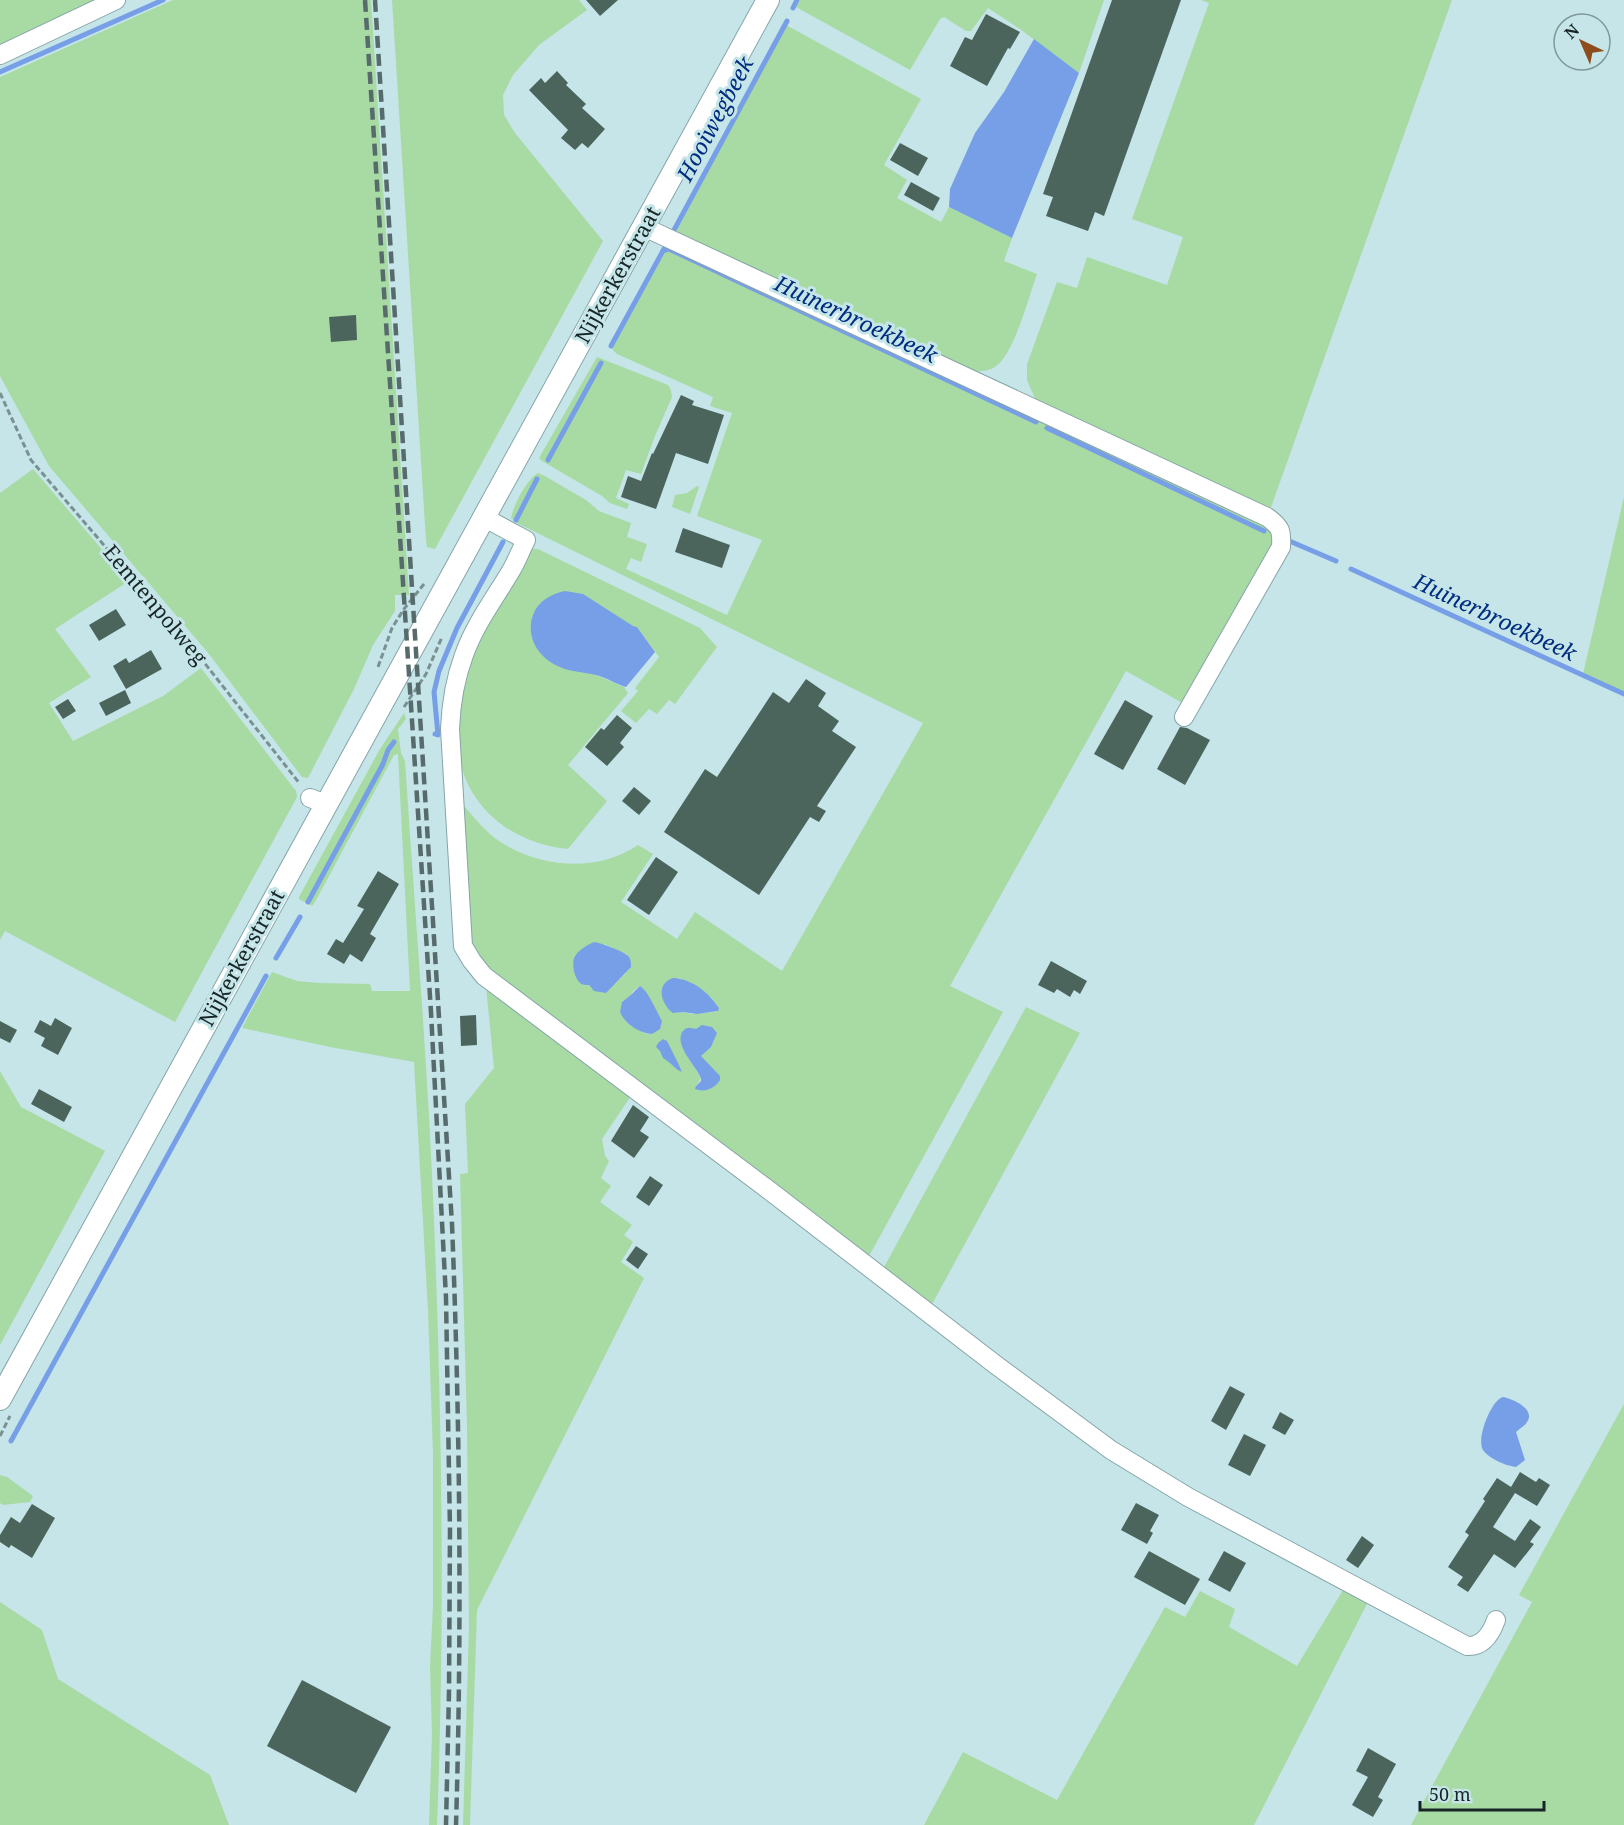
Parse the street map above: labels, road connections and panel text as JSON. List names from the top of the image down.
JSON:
{
  "streets": {
    "main road": ["Nijkerkerstraat"],
    "path": ["Eemtenpolweg"]
  },
  "crossings": [
    ["Nijkerkerstraat", "Eemtenpolweg"]
  ],
  "water": ["Hooiwegbeek", "Huinerbroekbeek"],
  "scale_bar": "50 m",
  "north": "top left"
}
